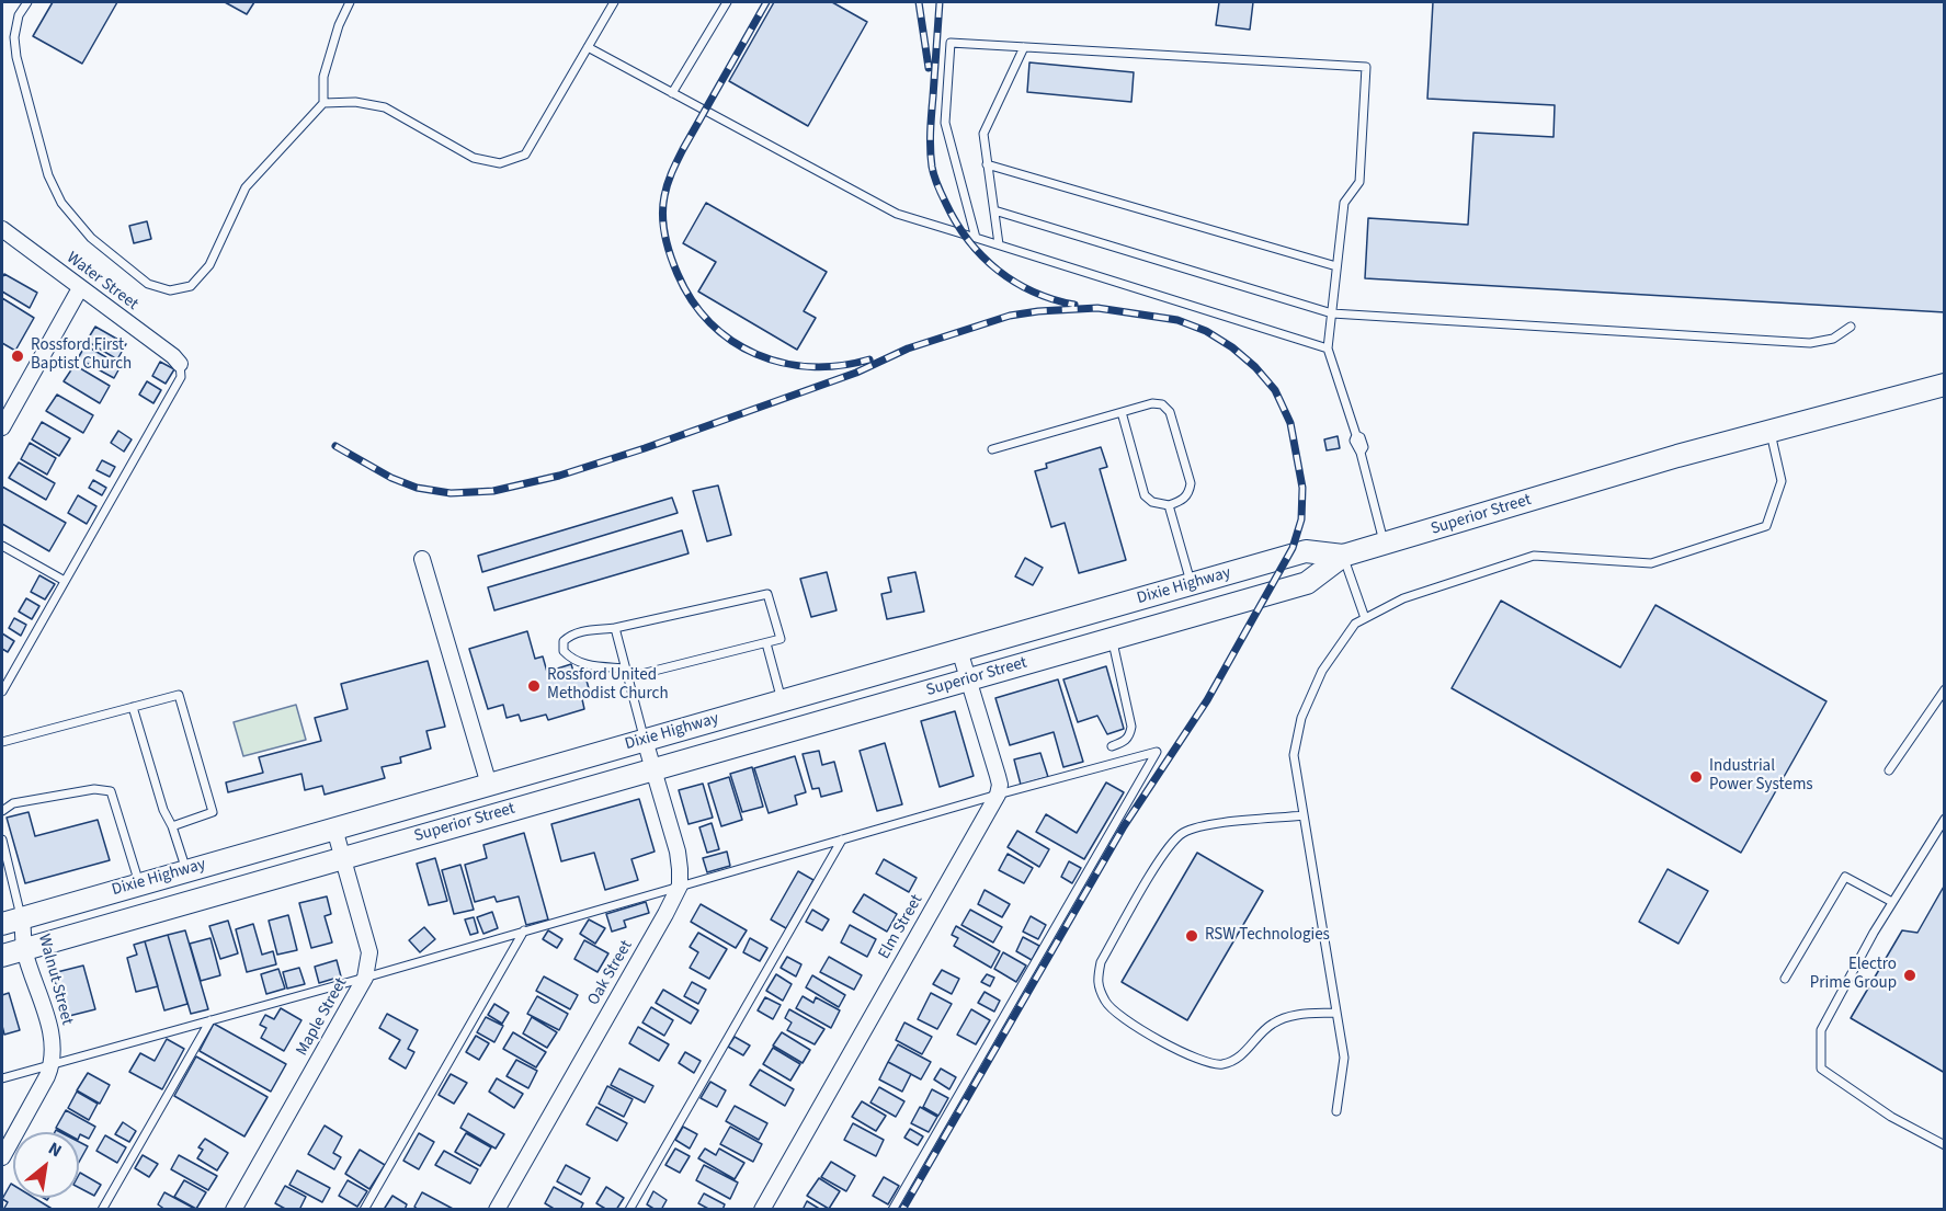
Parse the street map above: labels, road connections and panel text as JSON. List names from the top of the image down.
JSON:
{
  "streets": {
    "main road": ["Superior Street", "Dixie Highway"],
    "street": [
      "Water Street",
      "Elm Street",
      "Oak Street",
      "Walnut Street",
      "Maple Street"
    ]
  },
  "crossings": [
    ["Superior Street", "Dixie Highway"],
    ["Superior Street", "Oak Street"],
    ["Superior Street", "Walnut Street"],
    ["Superior Street", "Maple Street"],
    ["Dixie Highway", "Oak Street"],
    ["Dixie Highway", "Walnut Street"],
    ["Dixie Highway", "Maple Street"]
  ],
  "places": [
    "Rossford First Baptist Church",
    "Rossford United Methodist Church",
    "Industrial Power Systems",
    "RSW Technologies",
    "Electro Prime Group"
  ],
  "north": "top right"
}
